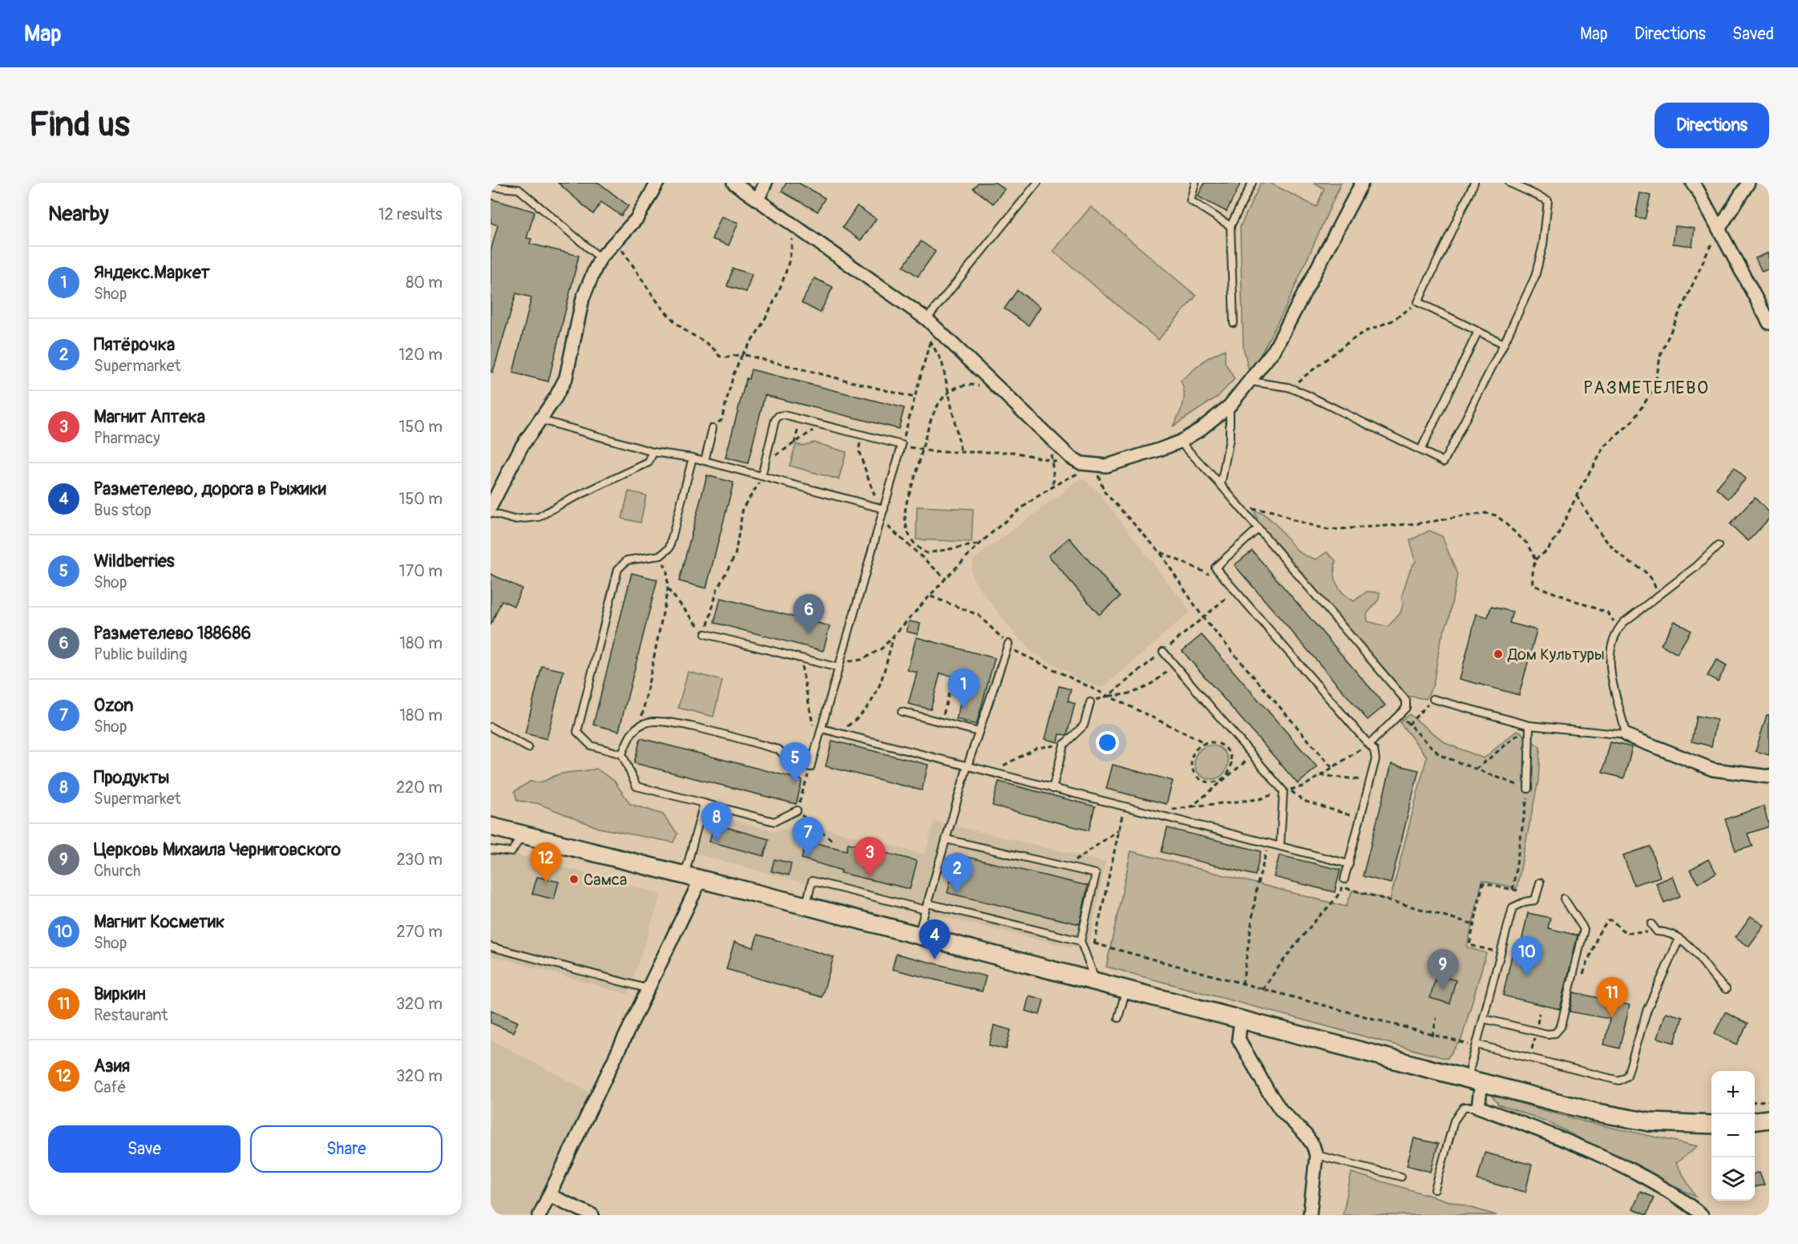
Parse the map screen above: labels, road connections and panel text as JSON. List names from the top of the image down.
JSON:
{
  "districts": ["РАЗМЕТЕЛЕВО"],
  "places": ["Дом Культуры", "Самса"],
  "page": {
    "header": "Map",
    "nav": ["Map", "Directions", "Saved"],
    "buttons": [
      "Directions",
      ["Save", "Share"]
    ],
    "title": "Find us",
    "heading": ["Nearby", "12 results"],
    "list": [
      {
        "mark": "1",
        "name": "Яндекс.Маркет",
        "note": "Shop",
        "value": "80 m"
      },
      {
        "mark": "2",
        "name": "Пятёрочка",
        "note": "Supermarket",
        "value": "120 m"
      },
      {
        "mark": "3",
        "name": "Магнит Аптека",
        "note": "Pharmacy",
        "value": "150 m"
      },
      {
        "mark": "4",
        "name": "Разметелево, дорога в Рыжики",
        "note": "Bus stop",
        "value": "150 m"
      },
      {
        "mark": "5",
        "name": "Wildberries",
        "note": "Shop",
        "value": "170 m"
      },
      {
        "mark": "6",
        "name": "Разметелево 188686",
        "note": "Public building",
        "value": "180 m"
      },
      {
        "mark": "7",
        "name": "Ozon",
        "note": "Shop",
        "value": "180 m"
      },
      {
        "mark": "8",
        "name": "Продукты",
        "note": "Supermarket",
        "value": "220 m"
      },
      {
        "mark": "9",
        "name": "Церковь Михаила Черниговского",
        "note": "Church",
        "value": "230 m"
      },
      {
        "mark": "10",
        "name": "Магнит Косметик",
        "note": "Shop",
        "value": "270 m"
      },
      {
        "mark": "11",
        "name": "Виркин",
        "note": "Restaurant",
        "value": "320 m"
      },
      {
        "mark": "12",
        "name": "Азия",
        "note": "Café",
        "value": "320 m"
      }
    ],
    "pins": [
      "6",
      "1",
      "5",
      "8",
      "7",
      "3",
      "12",
      "2",
      "4",
      "10",
      "9",
      "11"
    ],
    "map_buttons": ["+", "−"]
  }
}
